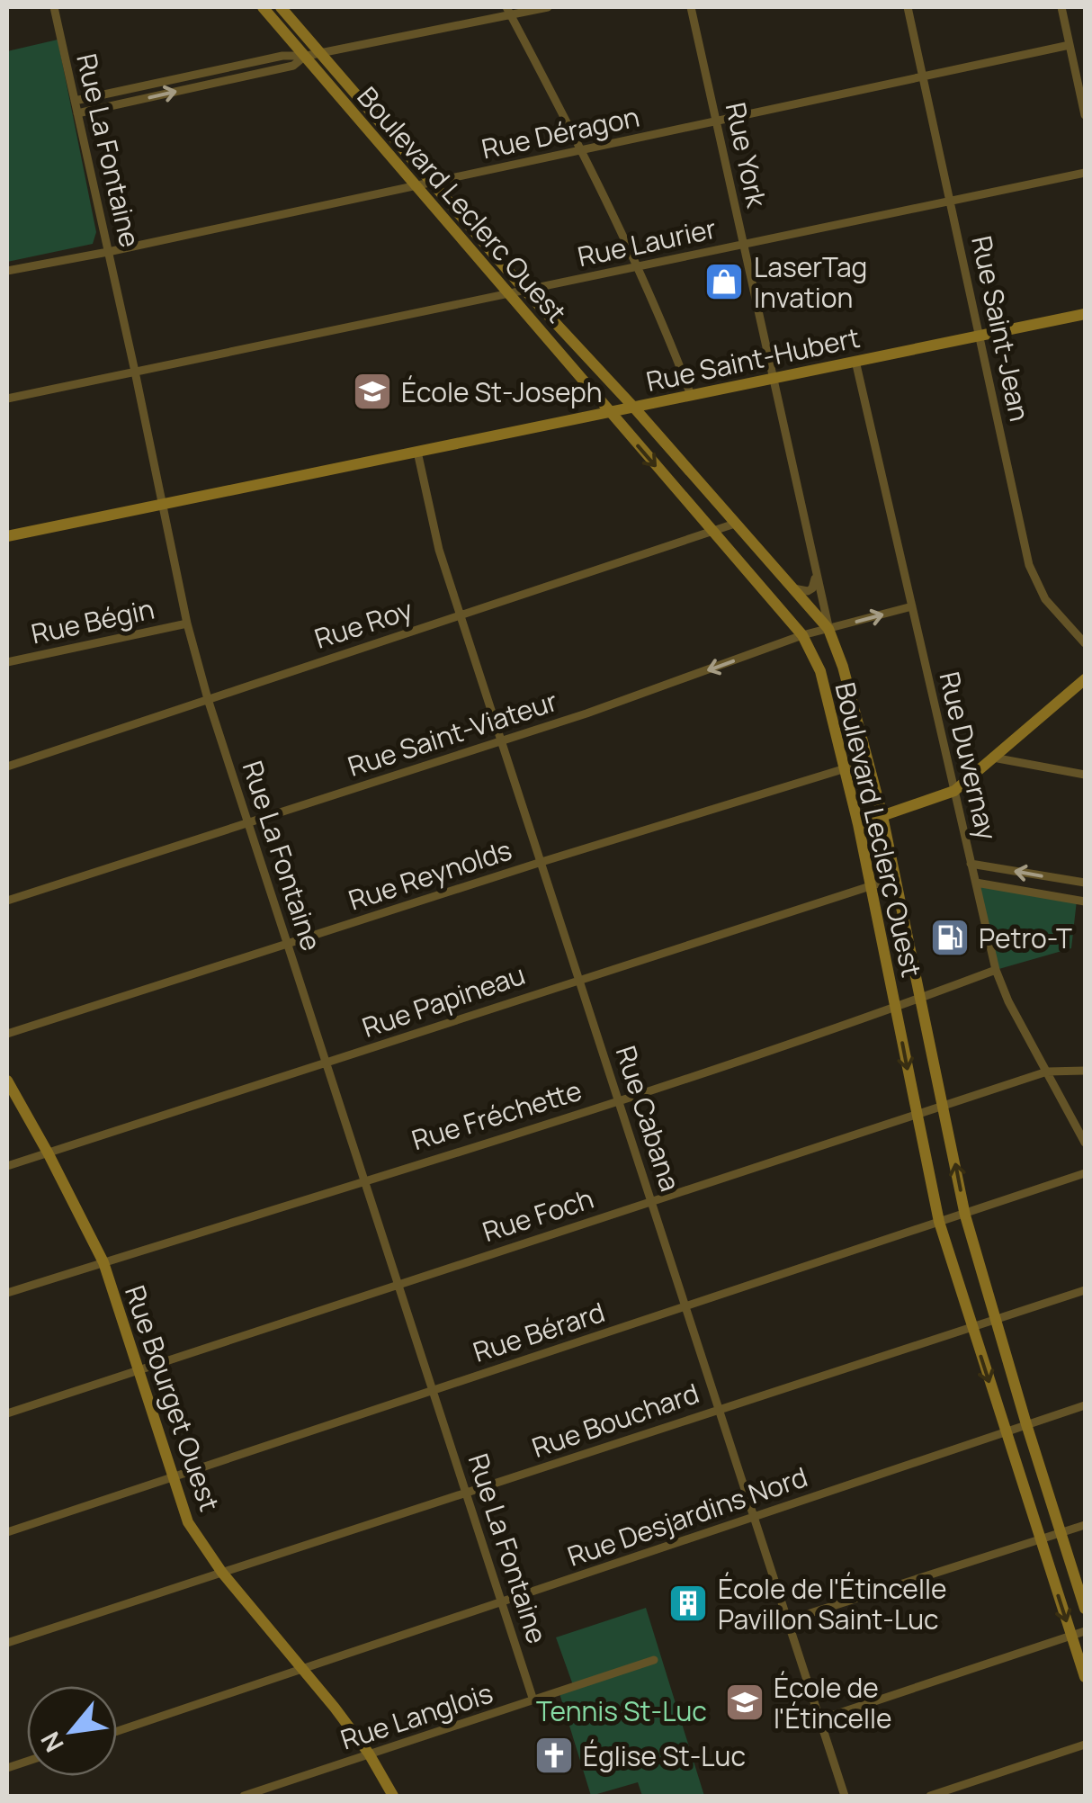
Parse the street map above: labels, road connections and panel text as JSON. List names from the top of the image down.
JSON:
{
  "streets": {
    "street": [
      "Rue Déragon",
      "Rue La Fontaine",
      "Rue York",
      "Boulevard Leclerc Ouest",
      "Rue Laurier",
      "Rue Saint-Jean",
      "Rue Saint-Hubert",
      "Rue Bégin",
      "Rue Roy",
      "Rue Saint-Viateur",
      "Rue Duvernay",
      "Rue Reynolds",
      "Rue Papineau",
      "Rue Fréchette",
      "Rue Cabana",
      "Rue Foch",
      "Rue Bérard",
      "Rue Bourget Ouest",
      "Rue Bouchard",
      "Rue Desjardins Nord",
      "Rue Langlois"
    ]
  },
  "crossings": [
    ["Rue Déragon", "Rue La Fontaine"],
    ["Rue Déragon", "Rue York"],
    ["Rue Déragon", "Boulevard Leclerc Ouest"],
    ["Rue Déragon", "Rue Saint-Jean"],
    ["Rue La Fontaine", "Rue Laurier"],
    ["Rue La Fontaine", "Rue Saint-Hubert"],
    ["Rue La Fontaine", "Rue Bégin"],
    ["Rue La Fontaine", "Rue Roy"],
    ["Rue La Fontaine", "Rue Saint-Viateur"],
    ["Rue La Fontaine", "Rue Reynolds"],
    ["Rue La Fontaine", "Rue Papineau"],
    ["Rue La Fontaine", "Rue Fréchette"],
    ["Rue La Fontaine", "Rue Foch"],
    ["Rue La Fontaine", "Rue Bérard"],
    ["Rue La Fontaine", "Rue Bouchard"],
    ["Rue La Fontaine", "Rue Desjardins Nord"],
    ["Rue La Fontaine", "Rue Langlois"],
    ["Rue York", "Boulevard Leclerc Ouest"],
    ["Rue York", "Rue Laurier"],
    ["Rue York", "Rue Saint-Hubert"],
    ["Rue York", "Rue Saint-Viateur"],
    ["Boulevard Leclerc Ouest", "Rue Laurier"],
    ["Boulevard Leclerc Ouest", "Rue Saint-Hubert"],
    ["Boulevard Leclerc Ouest", "Rue Roy"],
    ["Boulevard Leclerc Ouest", "Rue Saint-Viateur"],
    ["Boulevard Leclerc Ouest", "Rue Reynolds"],
    ["Boulevard Leclerc Ouest", "Rue Papineau"],
    ["Boulevard Leclerc Ouest", "Rue Fréchette"],
    ["Boulevard Leclerc Ouest", "Rue Foch"],
    ["Boulevard Leclerc Ouest", "Rue Bérard"],
    ["Boulevard Leclerc Ouest", "Rue Bouchard"],
    ["Boulevard Leclerc Ouest", "Rue Desjardins Nord"],
    ["Rue Laurier", "Rue Saint-Jean"],
    ["Rue Saint-Jean", "Rue Saint-Hubert"],
    ["Rue Saint-Hubert", "Rue Duvernay"],
    ["Rue Saint-Hubert", "Rue Cabana"],
    ["Rue Roy", "Rue Cabana"],
    ["Rue Saint-Viateur", "Rue Duvernay"],
    ["Rue Saint-Viateur", "Rue Cabana"],
    ["Rue Duvernay", "Rue Fréchette"],
    ["Rue Duvernay", "Rue Foch"],
    ["Rue Reynolds", "Rue Cabana"],
    ["Rue Papineau", "Rue Cabana"],
    ["Rue Papineau", "Rue Bourget Ouest"],
    ["Rue Fréchette", "Rue Cabana"],
    ["Rue Fréchette", "Rue Bourget Ouest"],
    ["Rue Cabana", "Rue Foch"],
    ["Rue Cabana", "Rue Bérard"],
    ["Rue Cabana", "Rue Bouchard"],
    ["Rue Cabana", "Rue Desjardins Nord"],
    ["Rue Foch", "Rue Bourget Ouest"],
    ["Rue Bérard", "Rue Bourget Ouest"],
    ["Rue Bourget Ouest", "Rue Bouchard"],
    ["Rue Bourget Ouest", "Rue Desjardins Nord"],
    ["Rue Bourget Ouest", "Rue Langlois"]
  ],
  "parks": ["Tennis St-Luc"],
  "places": {
    "shop": ["LaserTag Invation"],
    "school or university": ["École St-Joseph", "École de l'Étincelle"],
    "fuel station": ["Petro-T"],
    "building": ["École de l'Étincelle Pavillon Saint-Luc"],
    "church": ["Église St-Luc"]
  },
  "north": "bottom left"
}
